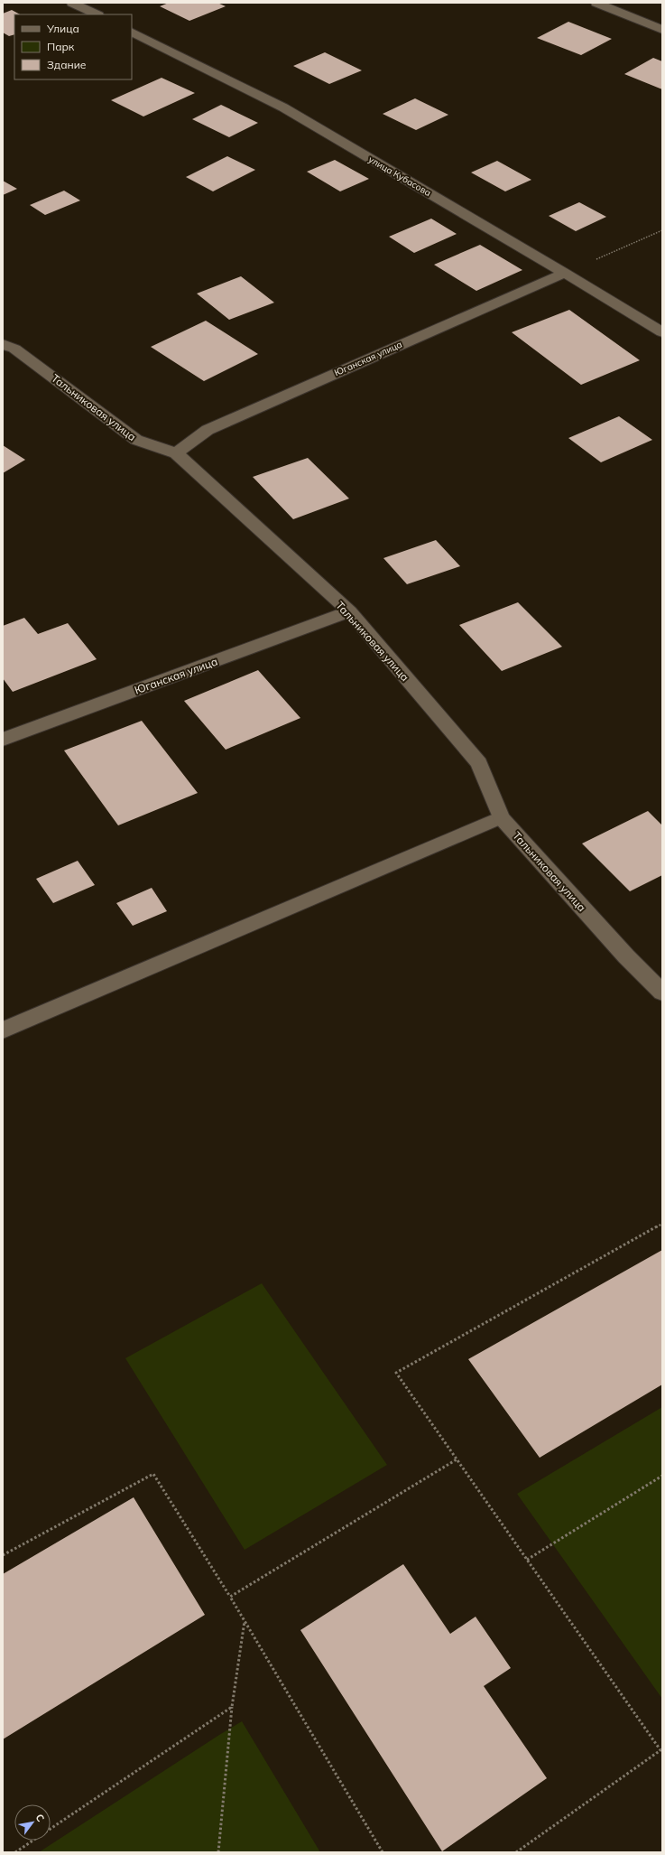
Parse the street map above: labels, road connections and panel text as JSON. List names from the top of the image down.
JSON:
{
  "streets": {
    "street": ["улица Кубасова", "Юганская улица", "Тальниковая улица"]
  },
  "crossings": [
    ["улица Кубасова", "Юганская улица"],
    ["Юганская улица", "Тальниковая улица"]
  ],
  "legend": ["Улица", "Парк", "Здание"],
  "north": "top right"
}
